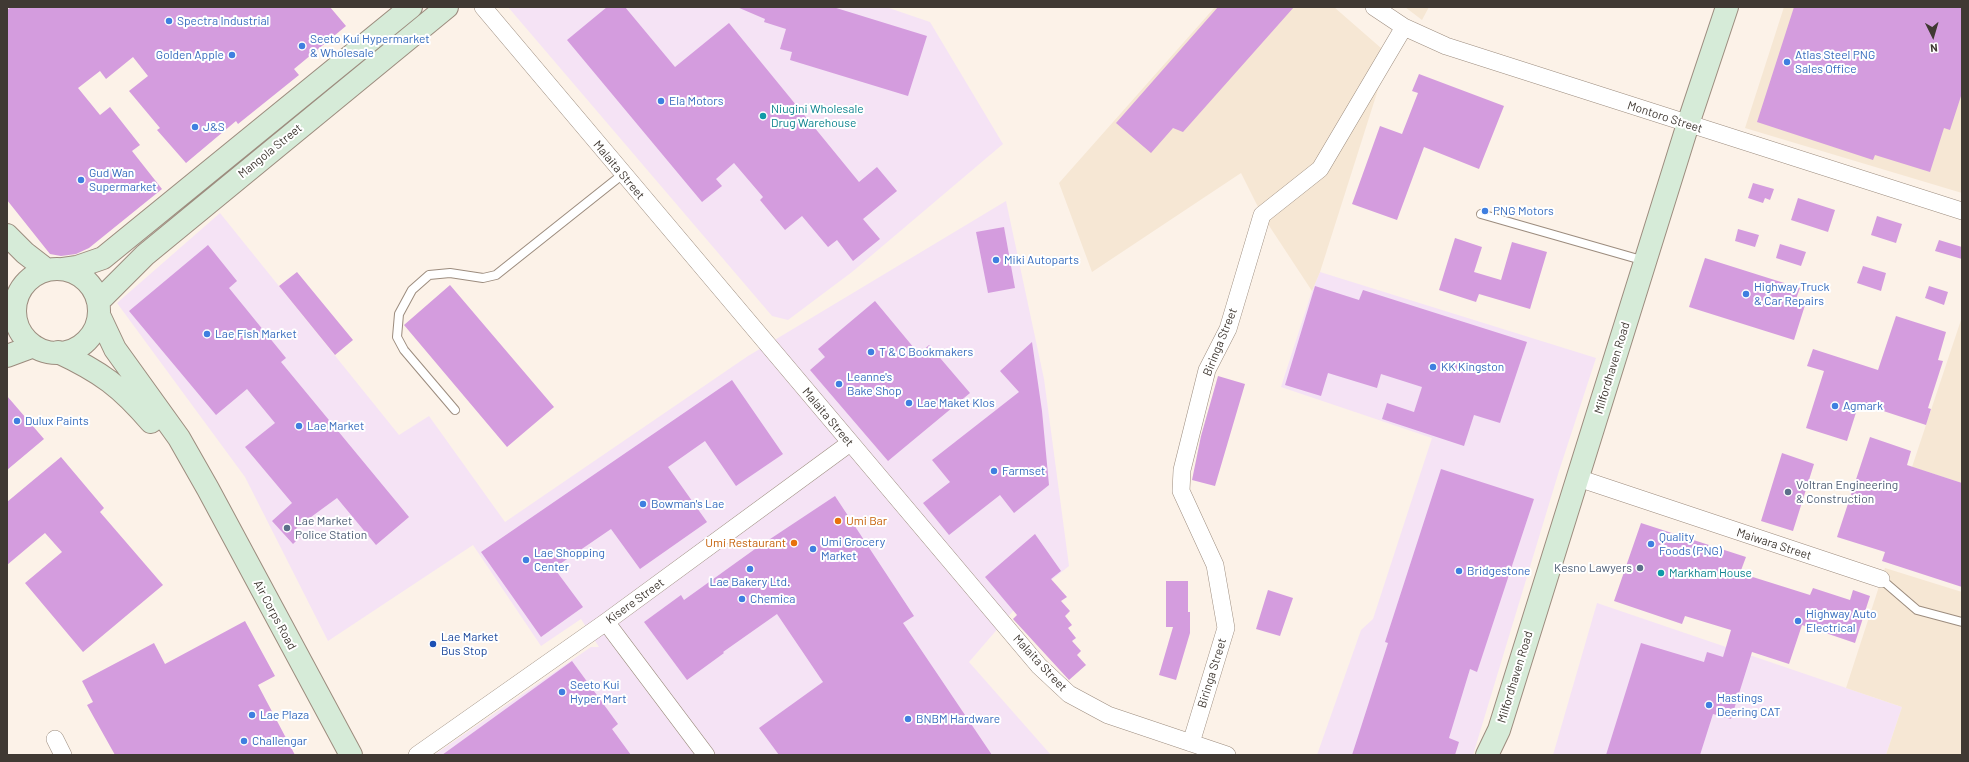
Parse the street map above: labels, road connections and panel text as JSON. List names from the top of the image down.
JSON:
{
  "streets": {
    "main road": ["Mangola Street", "Milfordhaven Road", "Air Corps Road"],
    "street": [
      "Montoro Street",
      "Malaita Street",
      "Biringa Street",
      "Maiwara Street",
      "Kisere Street"
    ]
  },
  "crossings": [
    ["Montoro Street", "Biringa Street"],
    ["Montoro Street", "Milfordhaven Road"],
    ["Mangola Street", "Air Corps Road"],
    ["Malaita Street", "Biringa Street"],
    ["Malaita Street", "Kisere Street"],
    ["Milfordhaven Road", "Maiwara Street"]
  ],
  "places": [
    "Spectra Industrial",
    "Seeto Kui Hypermarket & Wholesale",
    "Golden Apple",
    "Atlas Steel PNG Sales Office",
    "Ela Motors",
    "Niugini Wholesale Drug Warehouse",
    "J&S",
    "Gud Wan Supermarket",
    "PNG Motors",
    "Miki Autoparts",
    "Highway Truck & Car Repairs",
    "Lae Fish Market",
    "T & C Bookmakers",
    "KK Kingston",
    "Leanne's Bake Shop",
    "Lae Maket Klos",
    "Agmark",
    "Dulux Paints",
    "Lae Market",
    "Farmset",
    "Voltran Engineering & Construction",
    "Bowman's Lae",
    "Umi Bar",
    "Lae Market Police Station",
    "Umi Restaurant",
    "Quality Foods (PNG)",
    "Umi Grocery Market",
    "Lae Shopping Center",
    "Kesno Lawyers",
    "Lae Bakery Ltd.",
    "Bridgestone",
    "Markham House",
    "Chemica",
    "Highway Auto Electrical",
    "Lae Market Bus Stop",
    "Seeto Kui Hyper Mart",
    "Hastings Deering CAT",
    "Lae Plaza",
    "BNBM Hardware",
    "Challengar"
  ],
  "north": "bottom"
}
